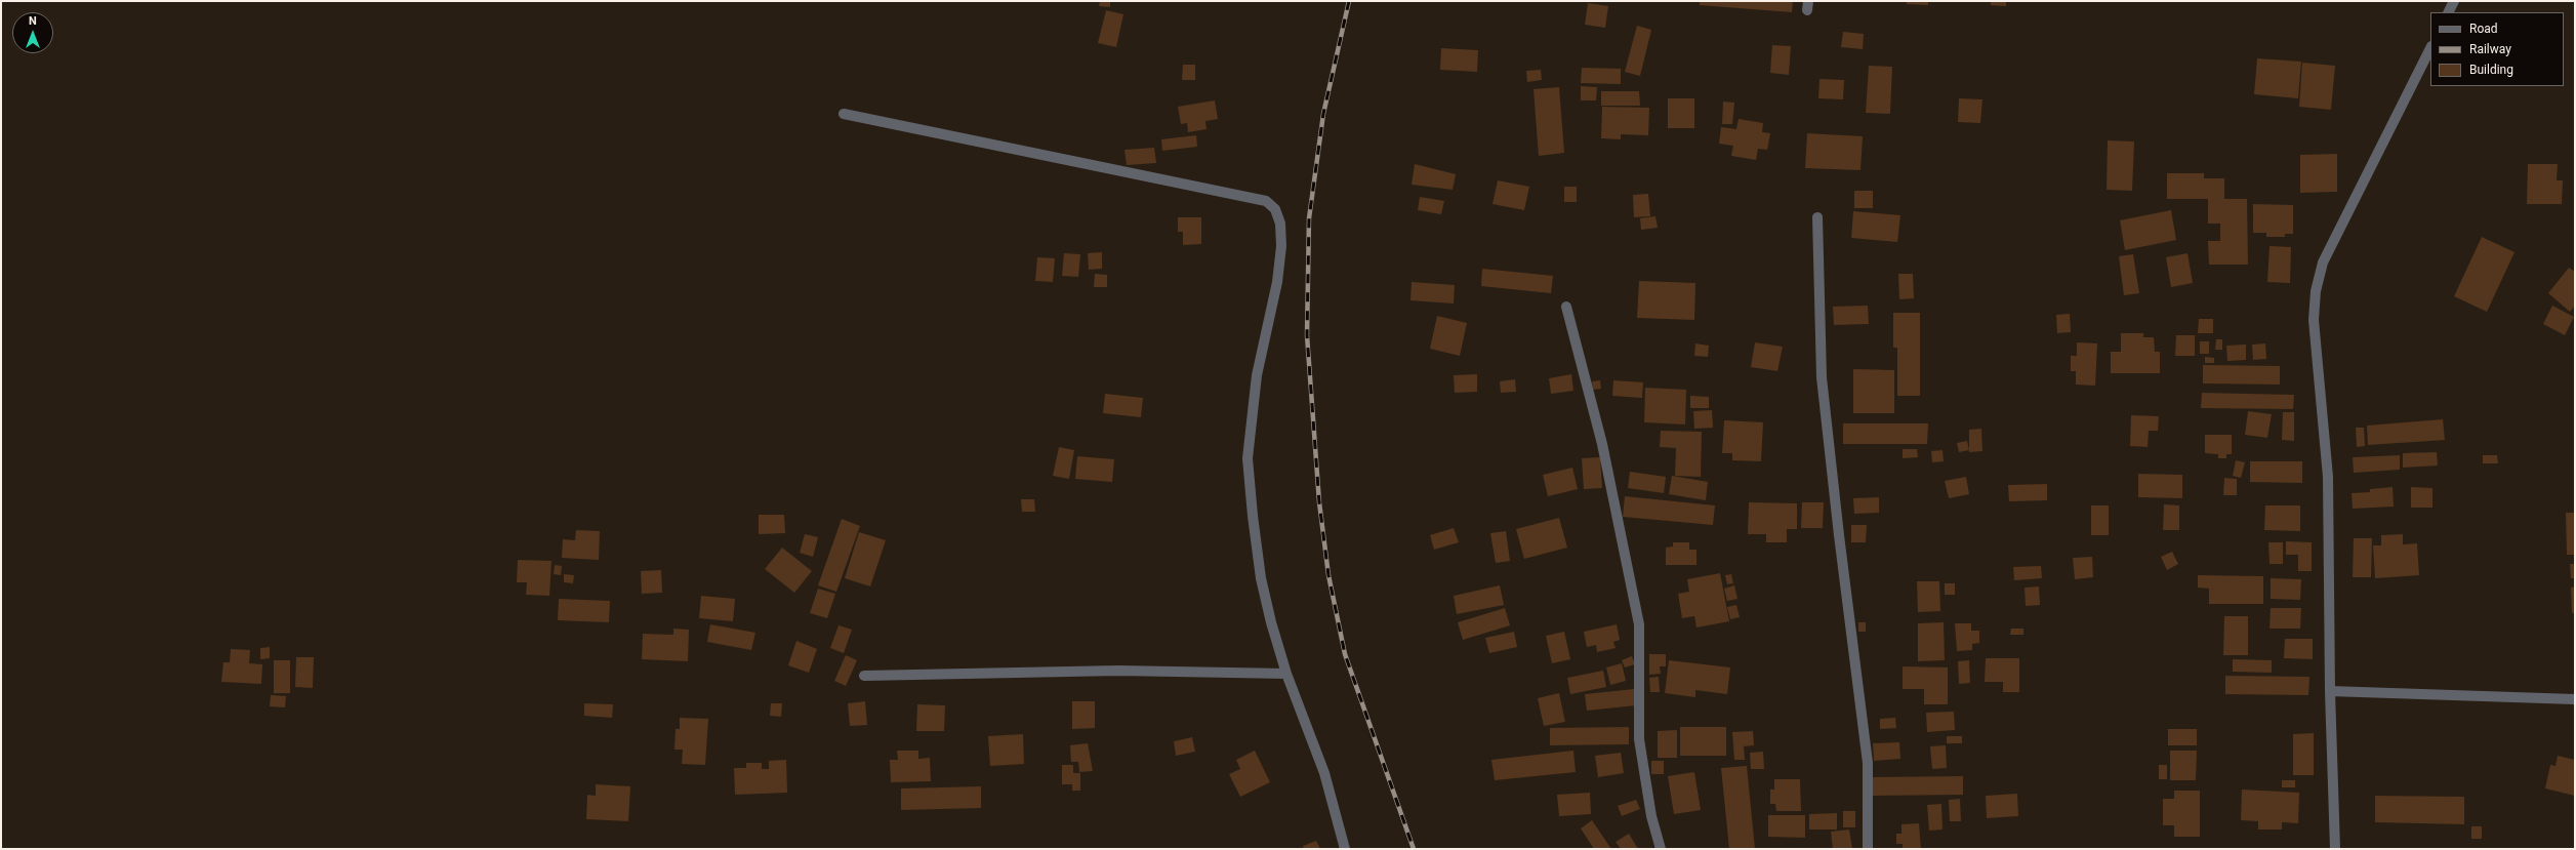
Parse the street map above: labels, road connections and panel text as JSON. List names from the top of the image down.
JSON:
{
  "legend": ["Road", "Railway", "Building"],
  "north": "top"
}
